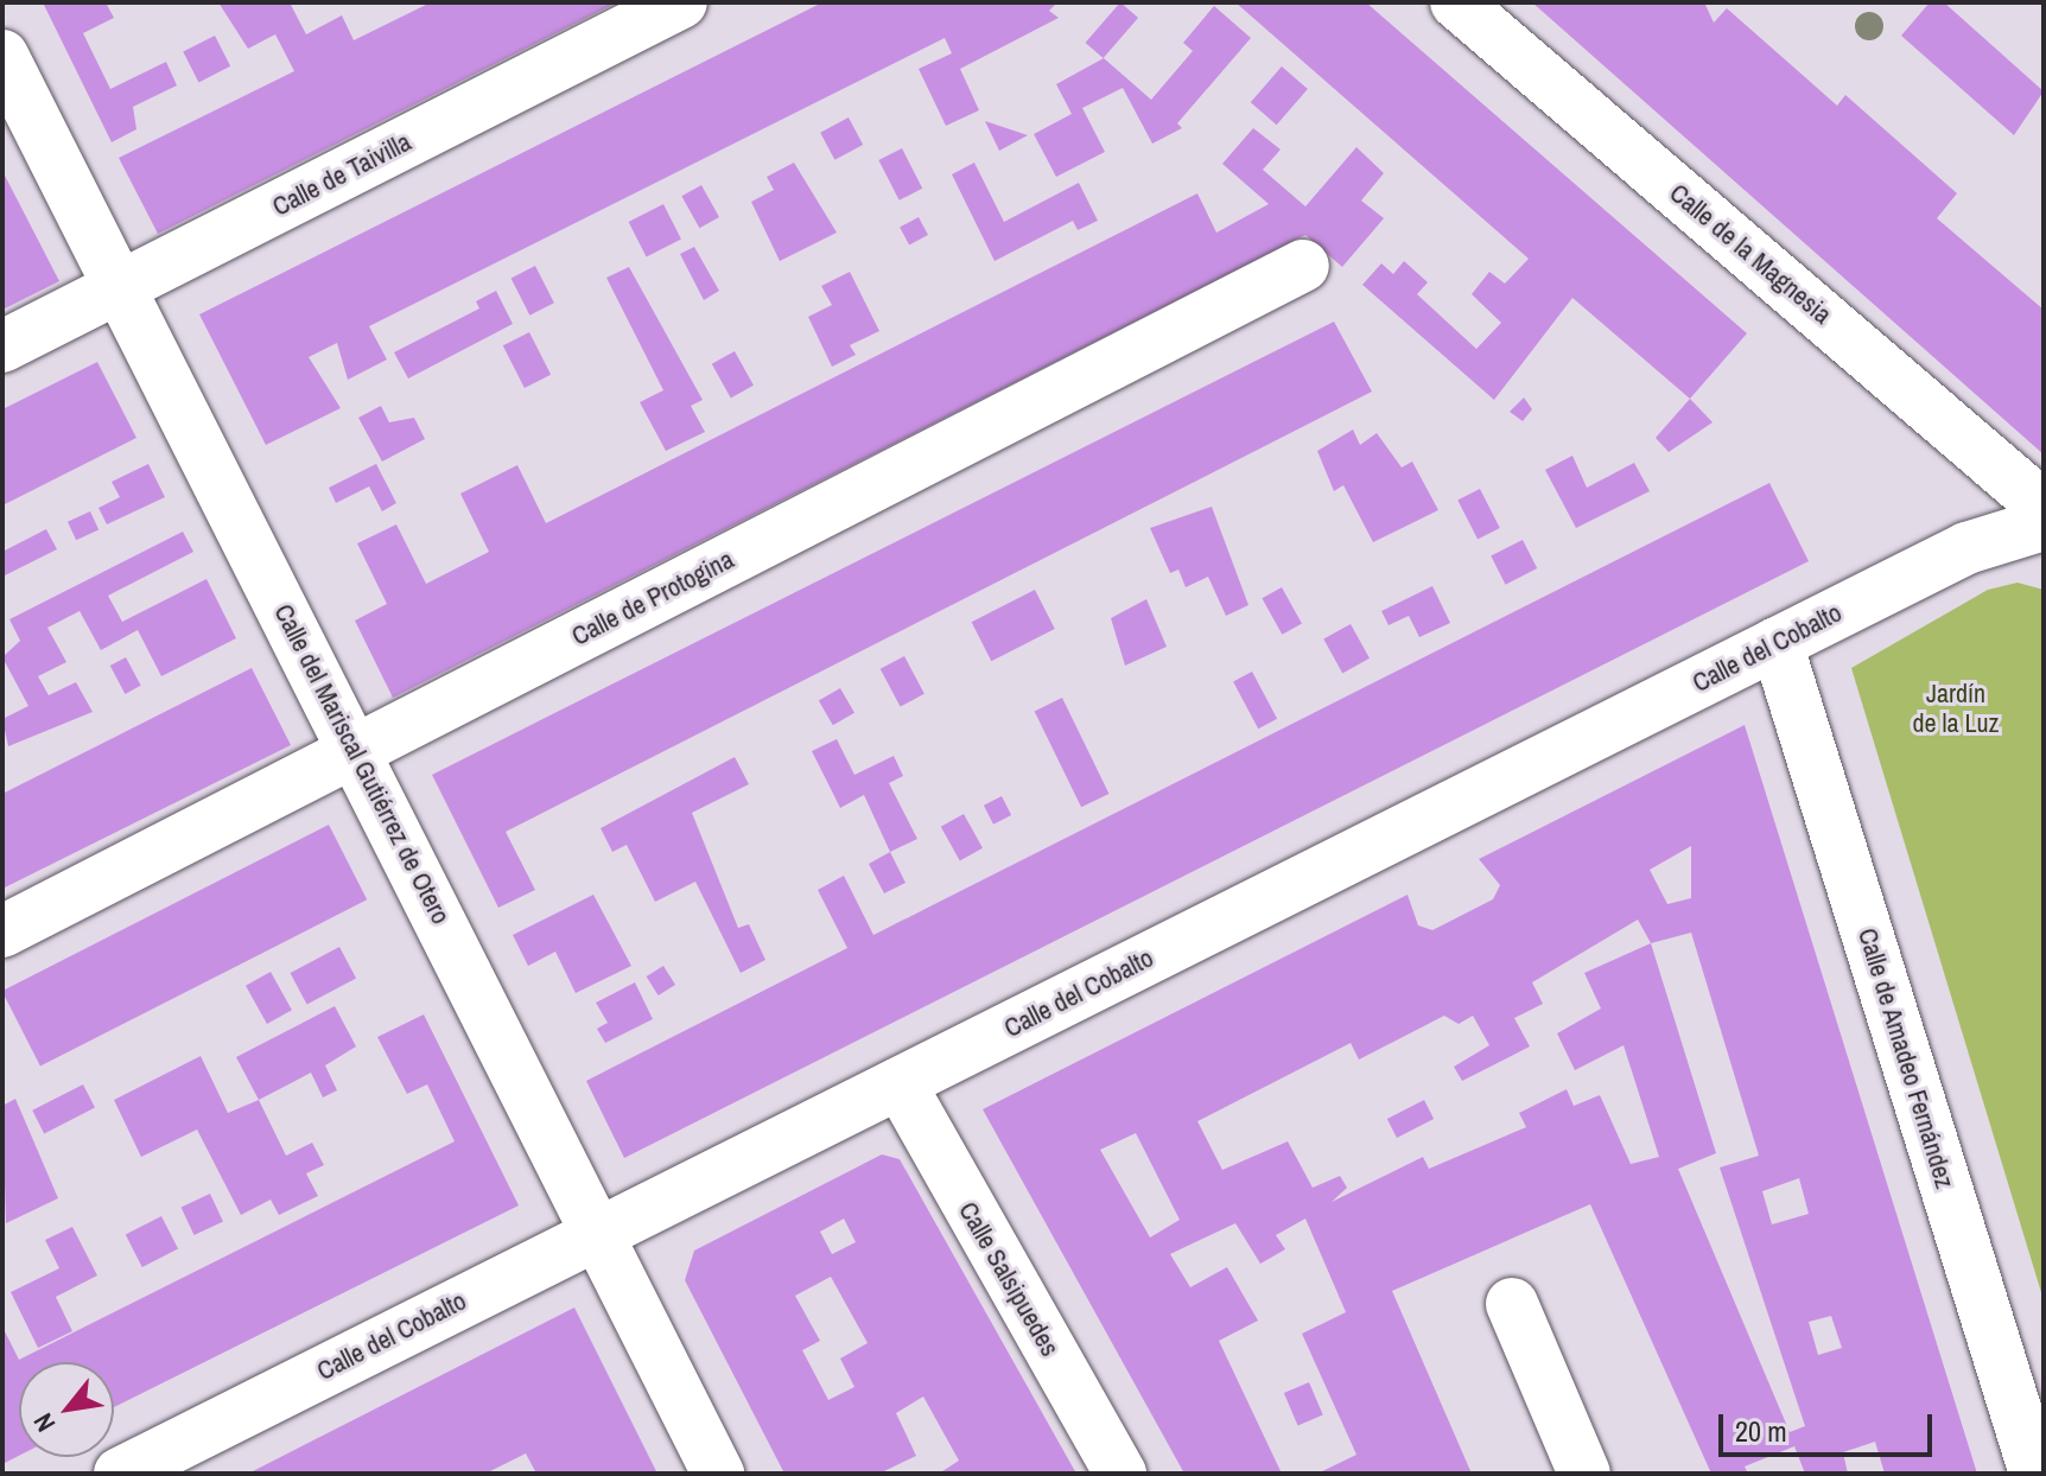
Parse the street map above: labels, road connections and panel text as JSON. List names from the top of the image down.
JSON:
{
  "streets": {
    "street": [
      "Calle de Taivilla",
      "Calle de la Magnesia",
      "Calle de Protogina",
      "Calle del Cobalto",
      "Calle del Mariscal Gutiérrez de Otero",
      "Calle de Amadeo Fernández",
      "Calle Salsipuedes"
    ]
  },
  "crossings": [
    ["Calle de Taivilla", "Calle del Mariscal Gutiérrez de Otero"],
    ["Calle de Protogina", "Calle del Mariscal Gutiérrez de Otero"],
    ["Calle del Cobalto", "Calle del Mariscal Gutiérrez de Otero"],
    ["Calle del Cobalto", "Calle de Amadeo Fernández"],
    ["Calle del Cobalto", "Calle Salsipuedes"]
  ],
  "parks": ["Jardín de la Luz"],
  "scale_bar": "20 m",
  "north": "bottom left"
}
